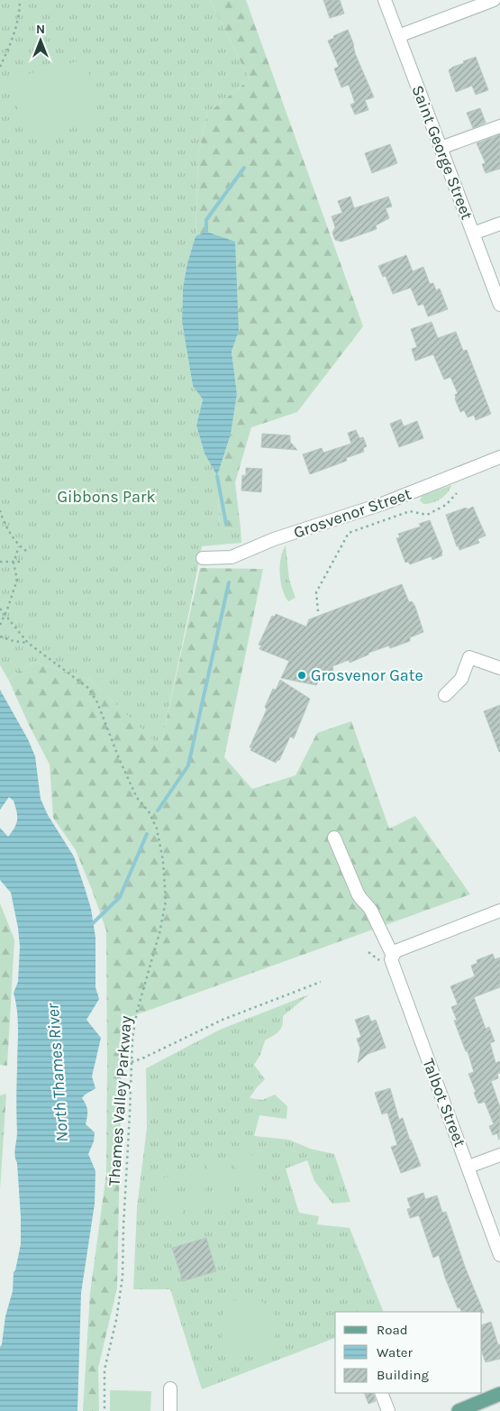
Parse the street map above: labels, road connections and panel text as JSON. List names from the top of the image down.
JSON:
{
  "streets": {
    "street": ["Saint George Street", "Grosvenor Street", "Talbot Street"],
    "path": ["Thames Valley Parkway"]
  },
  "water": ["North Thames River"],
  "parks": ["Gibbons Park"],
  "places": ["Grosvenor Gate"],
  "legend": ["Road", "Water", "Building"],
  "north": "top"
}
